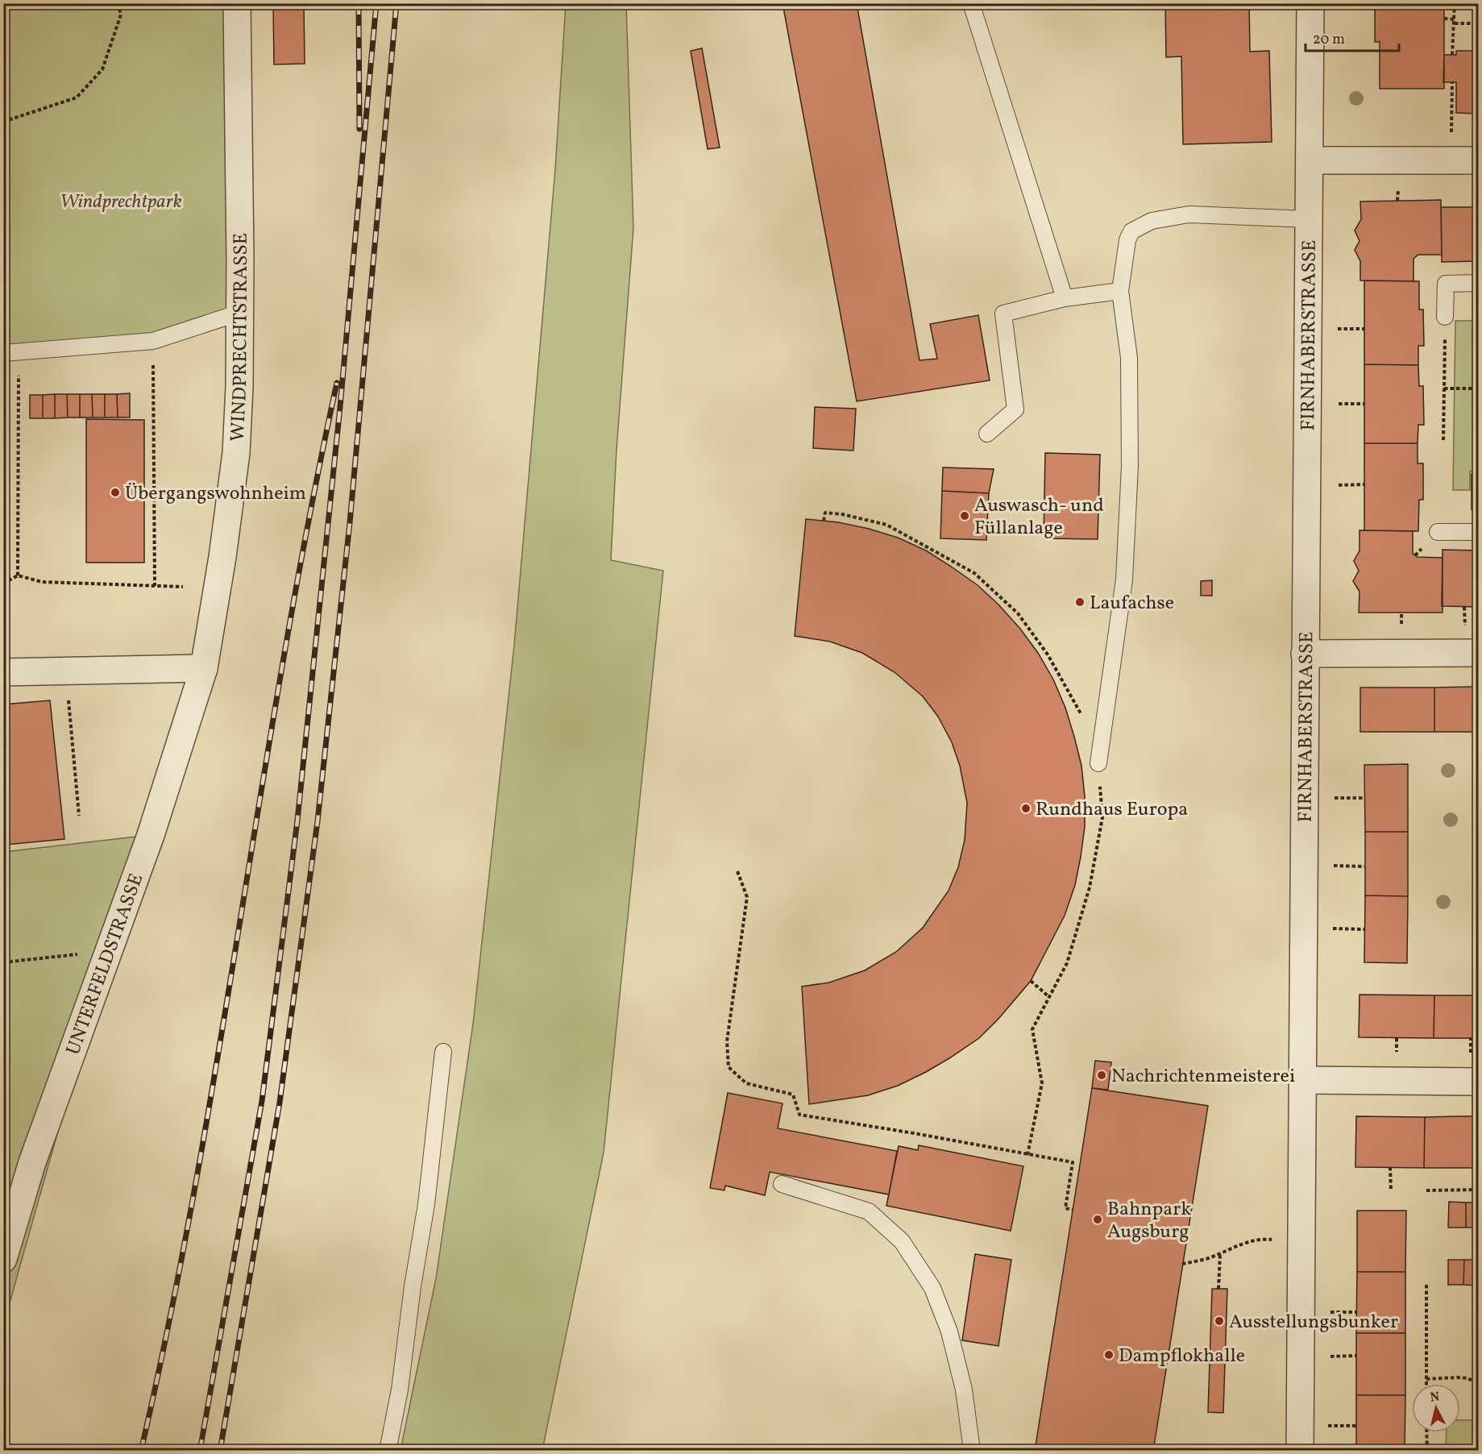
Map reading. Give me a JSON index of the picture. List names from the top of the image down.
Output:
{
  "streets": {
    "street": ["FIRNHABERSTRASSE", "WINDPRECHTSTRASSE", "UNTERFELDSTRASSE"]
  },
  "crossings": [
    ["WINDPRECHTSTRASSE", "UNTERFELDSTRASSE"]
  ],
  "parks": ["Windprechtpark"],
  "places": [
    "Übergangswohnheim",
    "Auswasch- und Füllanlage",
    "Laufachse",
    "Rundhaus Europa",
    "Nachrichtenmeisterei",
    "Bahnpark Augsburg",
    "Ausstellungsbunker",
    "Dampflokhalle"
  ],
  "scale_bar": "20 m",
  "north": "top"
}
